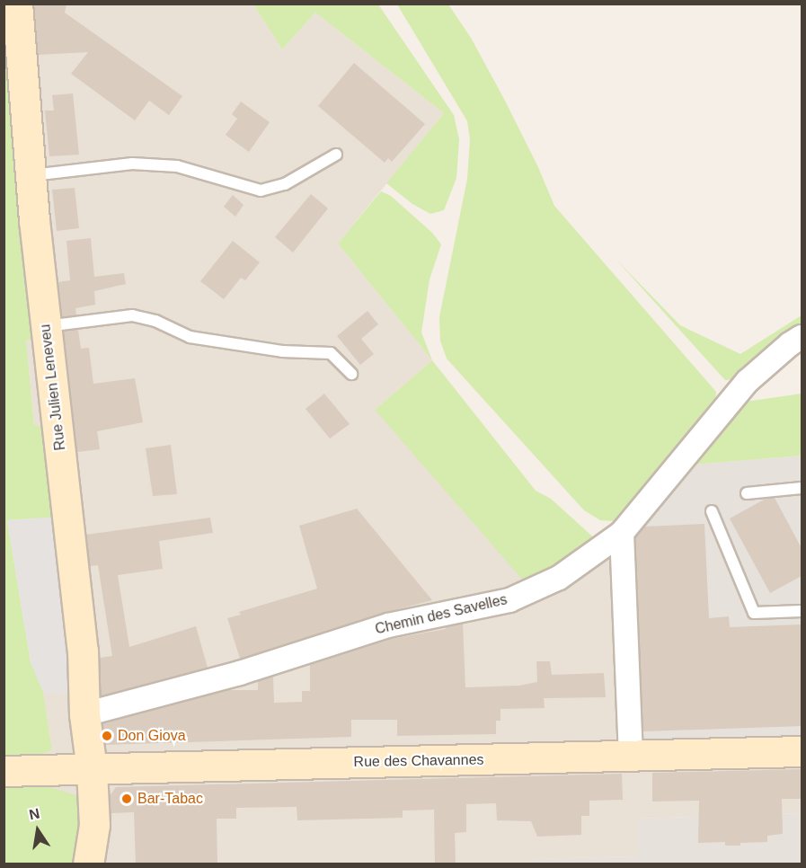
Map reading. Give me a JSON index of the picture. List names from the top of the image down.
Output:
{
  "streets": {
    "street": ["Rue Julien Leneveu", "Chemin des Savelles", "Rue des Chavannes"]
  },
  "crossings": [
    ["Rue Julien Leneveu", "Chemin des Savelles"],
    ["Rue Julien Leneveu", "Rue des Chavannes"]
  ],
  "places": ["Don Giova", "Bar-Tabac"],
  "north": "top"
}
